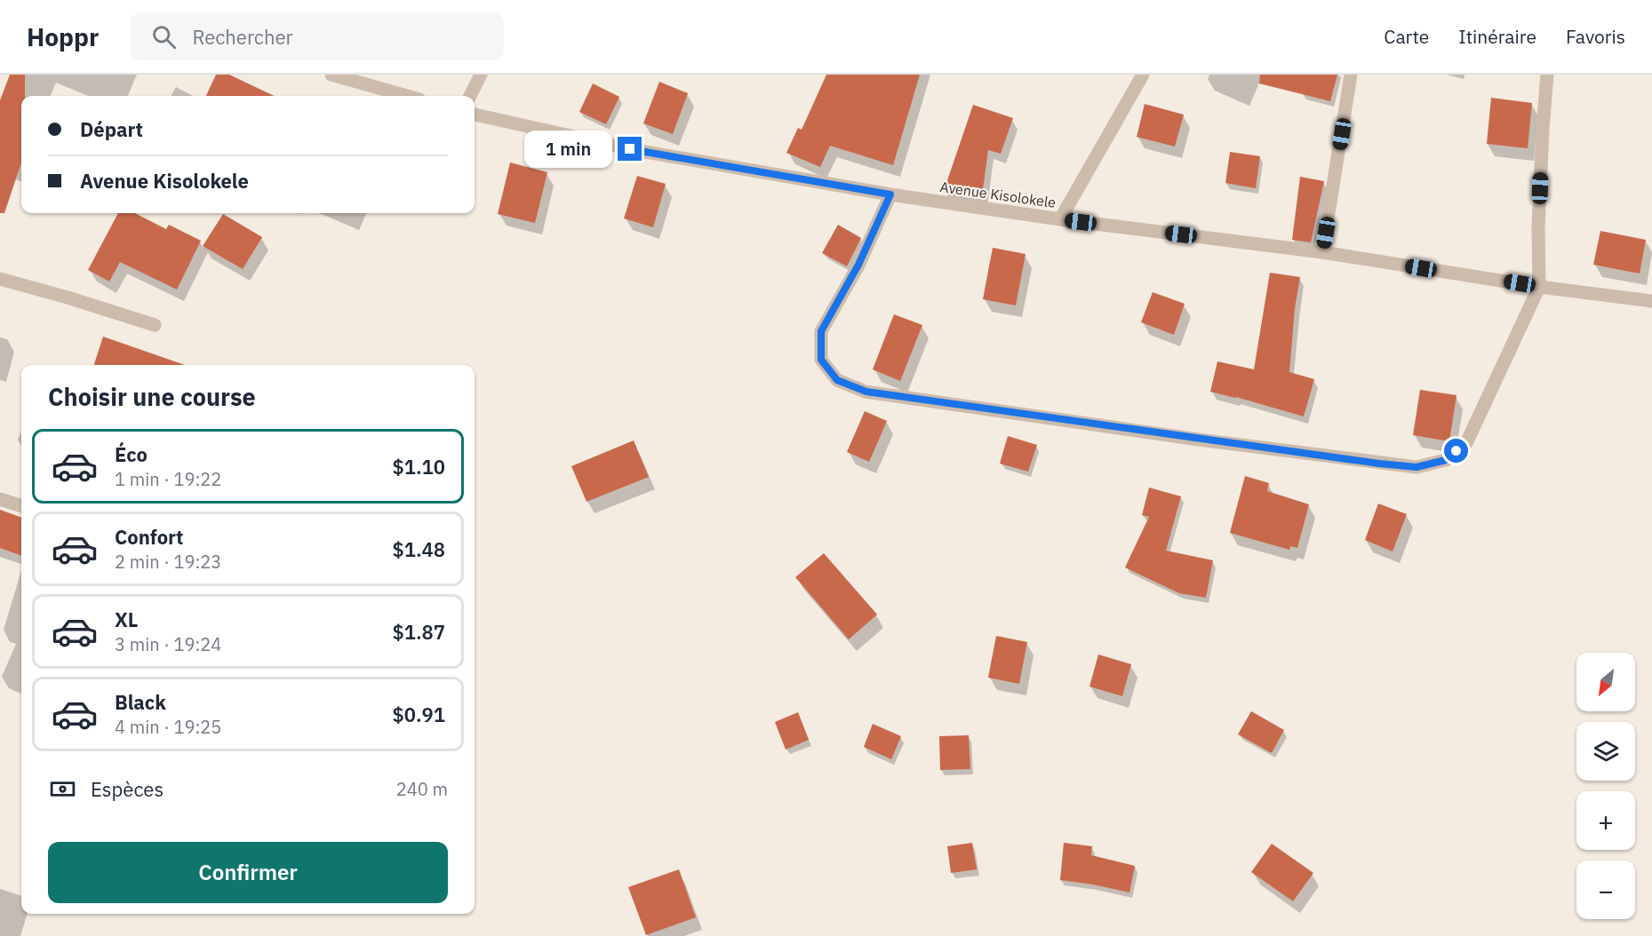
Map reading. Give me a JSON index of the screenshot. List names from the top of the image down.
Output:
{
  "streets": {
    "street": ["Avenue Kisolokele"]
  },
  "north": "bottom left",
  "page": {
    "header": "Hoppr",
    "search": "Rechercher",
    "nav": ["Carte", "Itinéraire", "Favoris"],
    "banner": ["Départ", "Avenue Kisolokele"],
    "bubble": "1 min",
    "heading": "Choisir une course",
    "list": [
      {
        "name": "Éco",
        "note": "1 min · 19:22",
        "value": "$1.10"
      },
      {
        "name": "Confort",
        "note": "2 min · 19:23",
        "value": "$1.48"
      },
      {
        "name": "XL",
        "note": "3 min · 19:24",
        "value": "$1.87"
      },
      {
        "name": "Black",
        "note": "4 min · 19:25",
        "value": "$0.91"
      }
    ],
    "map_buttons": ["+", "−"],
    "pay": ["Espèces", "240 m"],
    "buttons": "Confirmer"
  }
}
